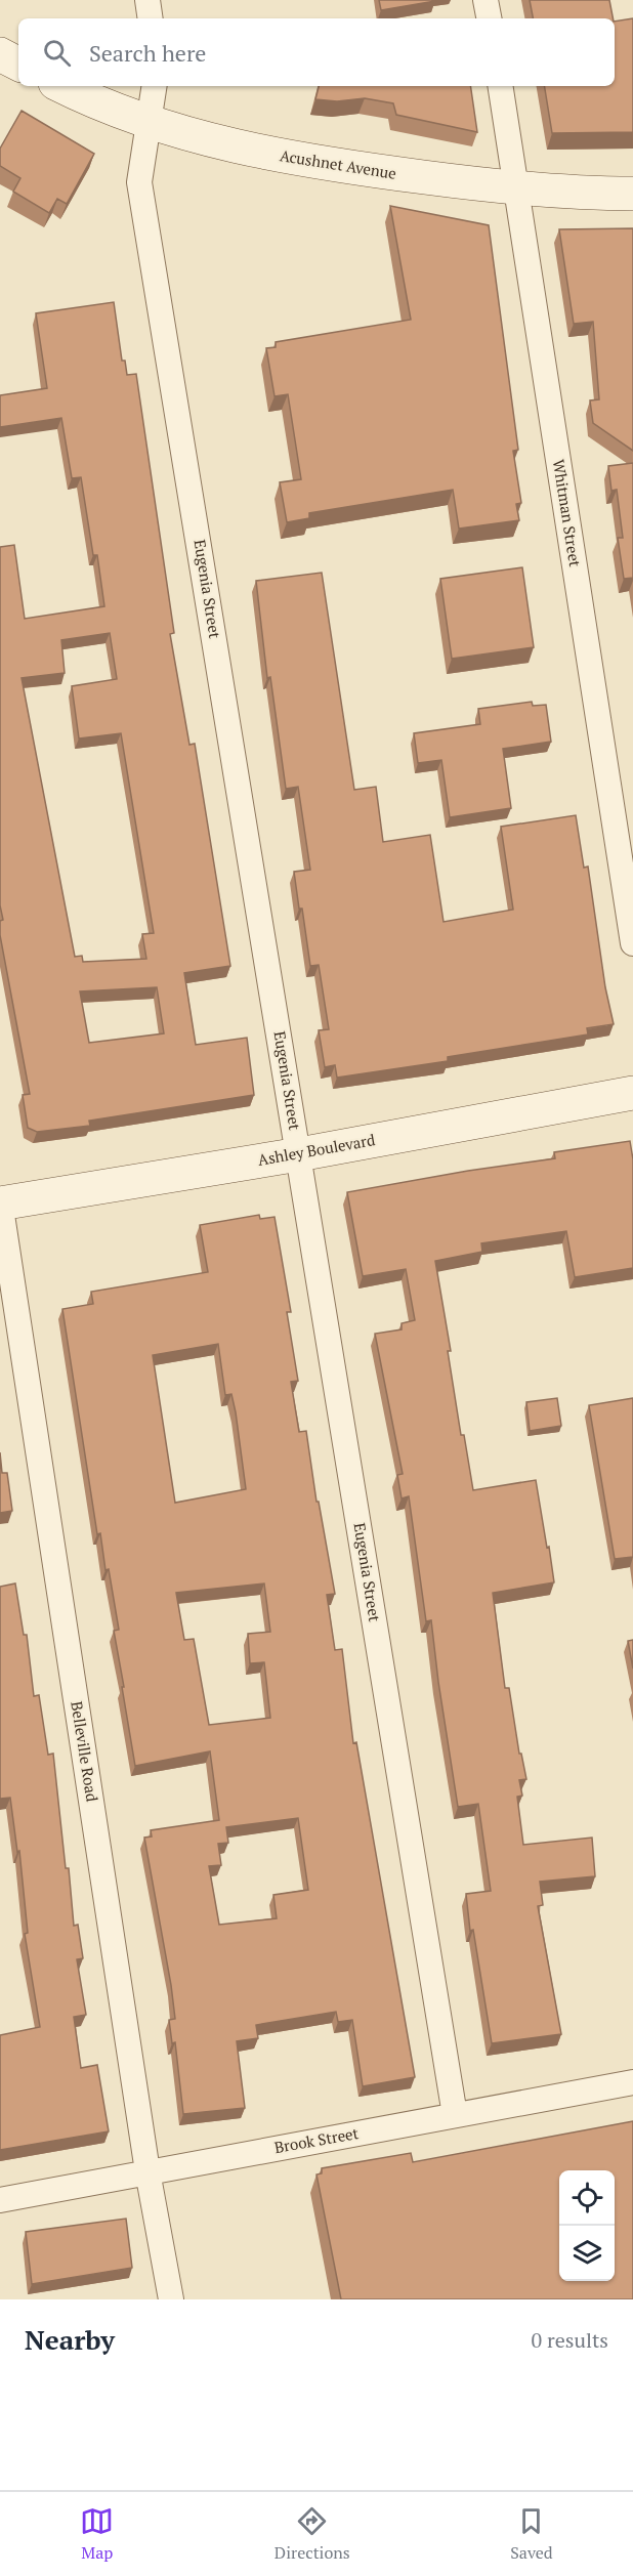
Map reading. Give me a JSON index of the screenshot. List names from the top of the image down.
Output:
{
  "streets": {
    "main road": ["Acushnet Avenue", "Ashley Boulevard"],
    "street": [
      "Whitman Street",
      "Eugenia Street",
      "Belleville Road",
      "Brook Street"
    ]
  },
  "crossings": [
    ["Acushnet Avenue", "Whitman Street"],
    ["Acushnet Avenue", "Eugenia Street"],
    ["Eugenia Street", "Ashley Boulevard"],
    ["Eugenia Street", "Brook Street"],
    ["Ashley Boulevard", "Belleville Road"],
    ["Belleville Road", "Brook Street"]
  ],
  "page": {
    "search": "Search here",
    "heading": ["Nearby", "0 results"],
    "nav": ["Map", "Directions", "Saved"]
  }
}
